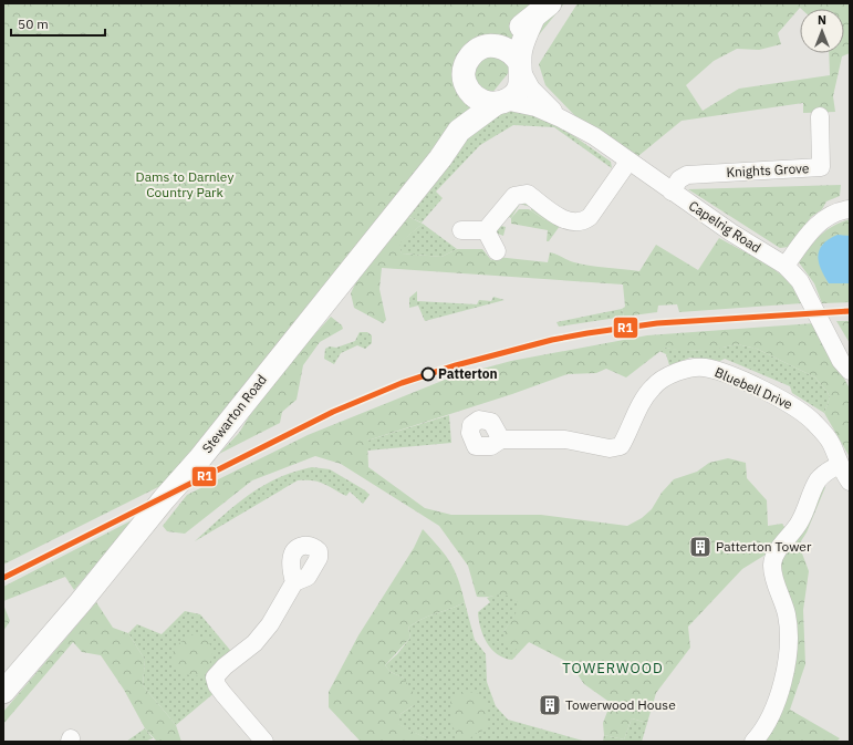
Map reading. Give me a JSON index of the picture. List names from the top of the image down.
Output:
{
  "streets": {
    "main road": ["Stewarton Road"],
    "street": ["Knights Grove", "Capelrig Road", "Bluebell Drive"]
  },
  "crossings": [
    ["Knights Grove", "Capelrig Road"],
    ["Capelrig Road", "Stewarton Road"]
  ],
  "districts": ["TOWERWOOD"],
  "parks": ["Dams to Darnley Country Park"],
  "places": {
    "other": ["Patterton"],
    "building": ["Patterton Tower", "Towerwood House"]
  },
  "lines": ["transit line R1"],
  "scale_bar": "50 m",
  "north": "top"
}
